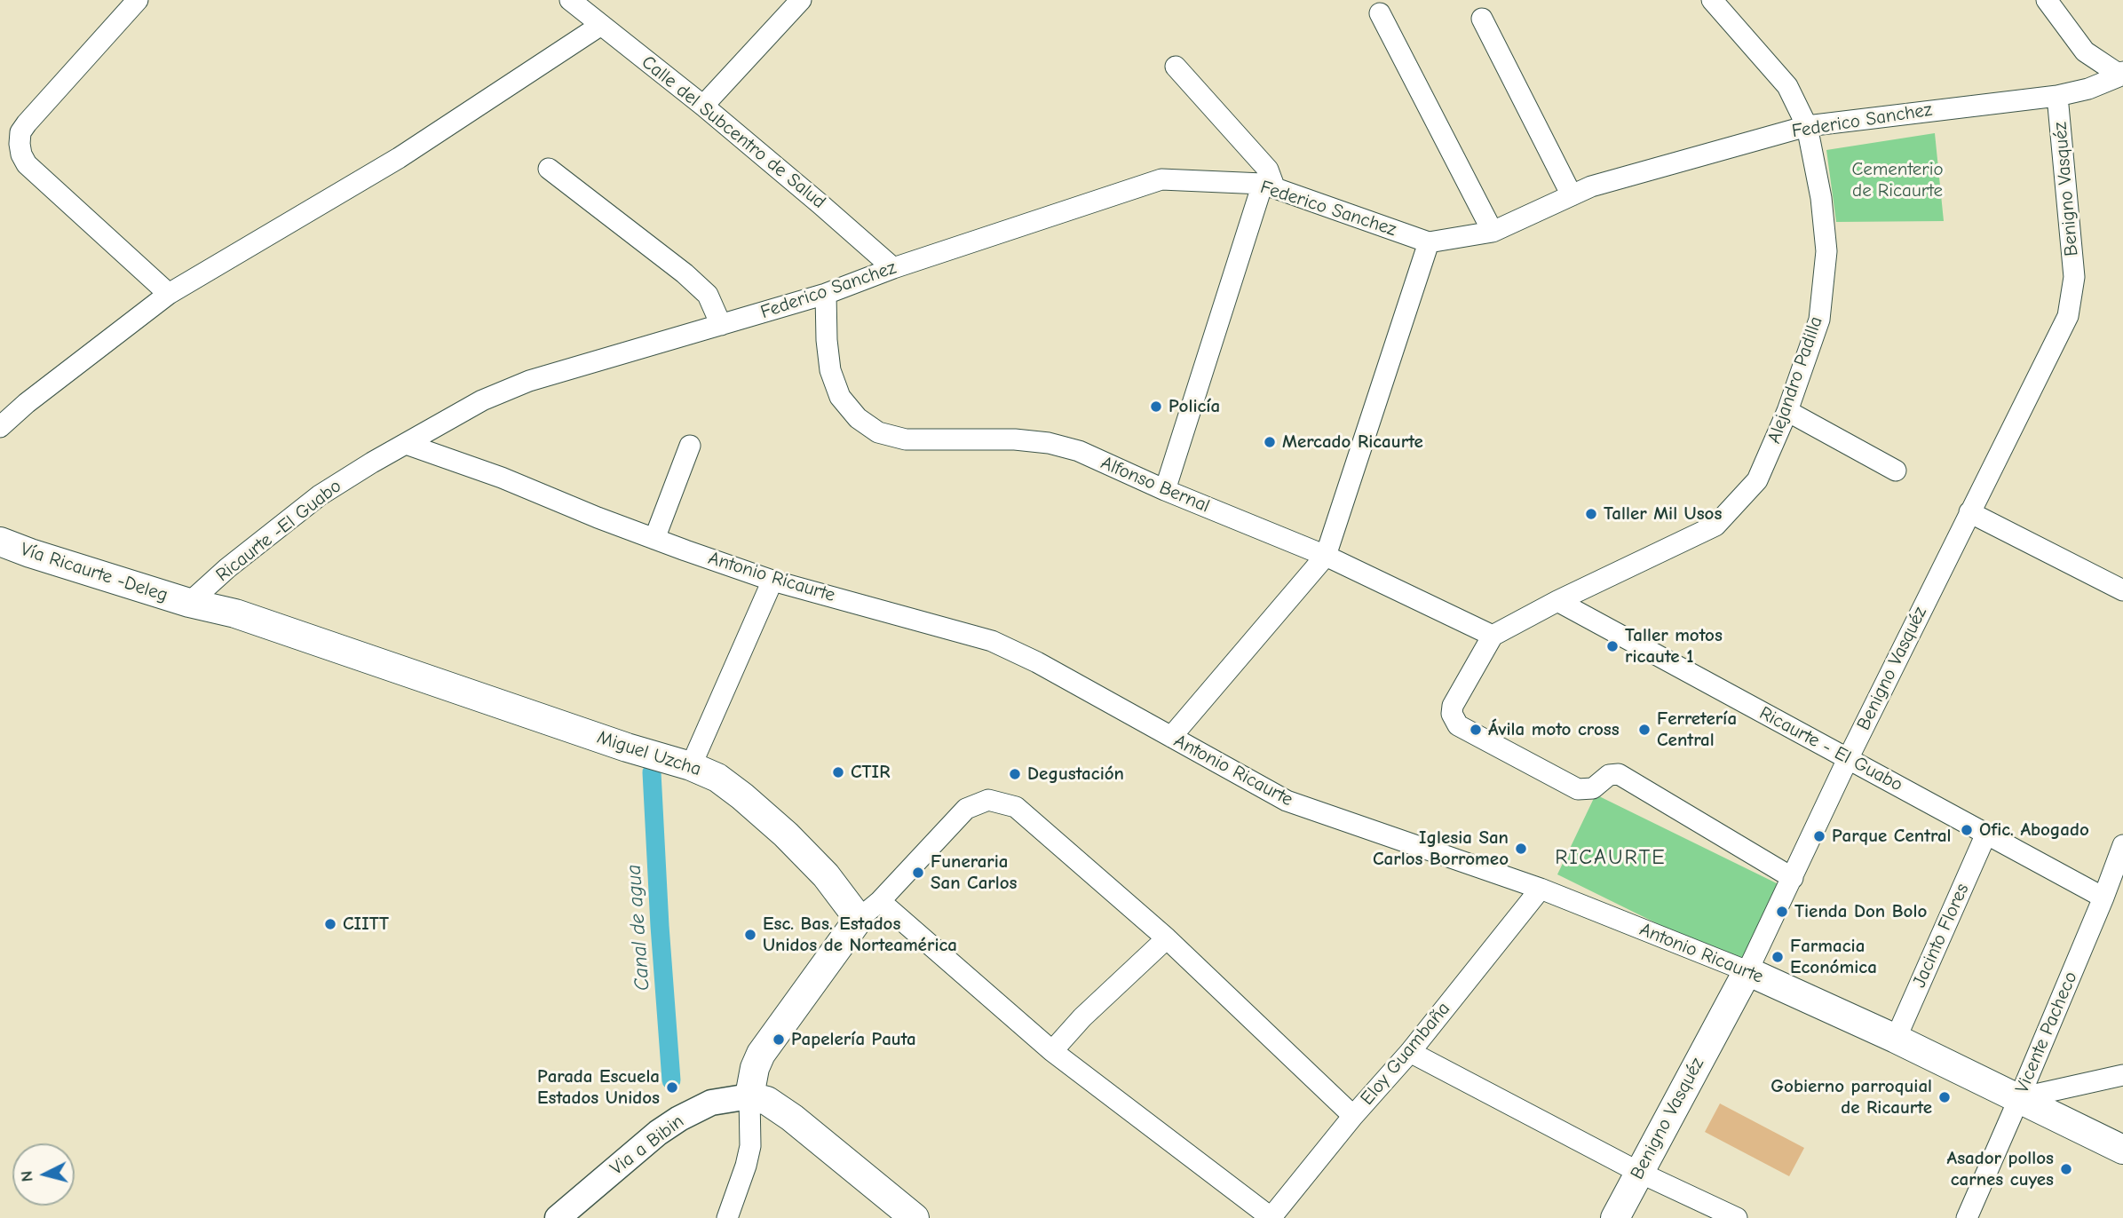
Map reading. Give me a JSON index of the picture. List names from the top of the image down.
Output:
{
  "streets": {
    "main road": [
      "Benigno Vasquéz",
      "Vía Ricaurte -Deleg",
      "Antonio Ricaurte",
      "Miguel Uzcha"
    ],
    "street": [
      "Federico Sanchez",
      "Calle del Subcentro de Salud",
      "Alejandro Padilla",
      "Alfonso Bernal",
      "Ricaurte -El Guabo",
      "Ricaurte - El Guabo",
      "Jacinto Flores",
      "Vicente Pacheco",
      "Eloy Guambaña",
      "Via a Bibin"
    ]
  },
  "crossings": [
    ["Federico Sanchez", "Calle del Subcentro de Salud"],
    ["Federico Sanchez", "Benigno Vasquéz"],
    ["Federico Sanchez", "Alejandro Padilla"],
    ["Federico Sanchez", "Alfonso Bernal"],
    ["Federico Sanchez", "Ricaurte -El Guabo"],
    ["Federico Sanchez", "Antonio Ricaurte"],
    ["Benigno Vasquéz", "Antonio Ricaurte"],
    ["Benigno Vasquéz", "Ricaurte - El Guabo"],
    ["Alejandro Padilla", "Ricaurte - El Guabo"],
    ["Ricaurte -El Guabo", "Vía Ricaurte -Deleg"],
    ["Ricaurte -El Guabo", "Miguel Uzcha"],
    ["Vía Ricaurte -Deleg", "Miguel Uzcha"],
    ["Antonio Ricaurte", "Jacinto Flores"],
    ["Antonio Ricaurte", "Vicente Pacheco"],
    ["Antonio Ricaurte", "Eloy Guambaña"],
    ["Ricaurte - El Guabo", "Jacinto Flores"],
    ["Ricaurte - El Guabo", "Vicente Pacheco"]
  ],
  "districts": ["RICAURTE"],
  "water": ["Canal de agua"],
  "parks": ["Cementerio de Ricaurte"],
  "places": [
    "Policía",
    "Mercado Ricaurte",
    "Taller Mil Usos",
    "Taller motos ricaute 1",
    "Ávila moto cross",
    "Ferretería Central",
    "CTIR",
    "Degustación",
    "Ofic. Abogado",
    "Parque Central",
    "Iglesia San Carlos Borromeo",
    "Funeraria San Carlos",
    "Tienda Don Bolo",
    "CIITT",
    "Esc. Bas. Estados Unidos de Norteamérica",
    "Farmacia Económica",
    "Papelería Pauta",
    "Parada Escuela Estados Unidos",
    "Gobierno parroquial de Ricaurte",
    "Asador pollos carnes cuyes"
  ],
  "north": "left"
}
